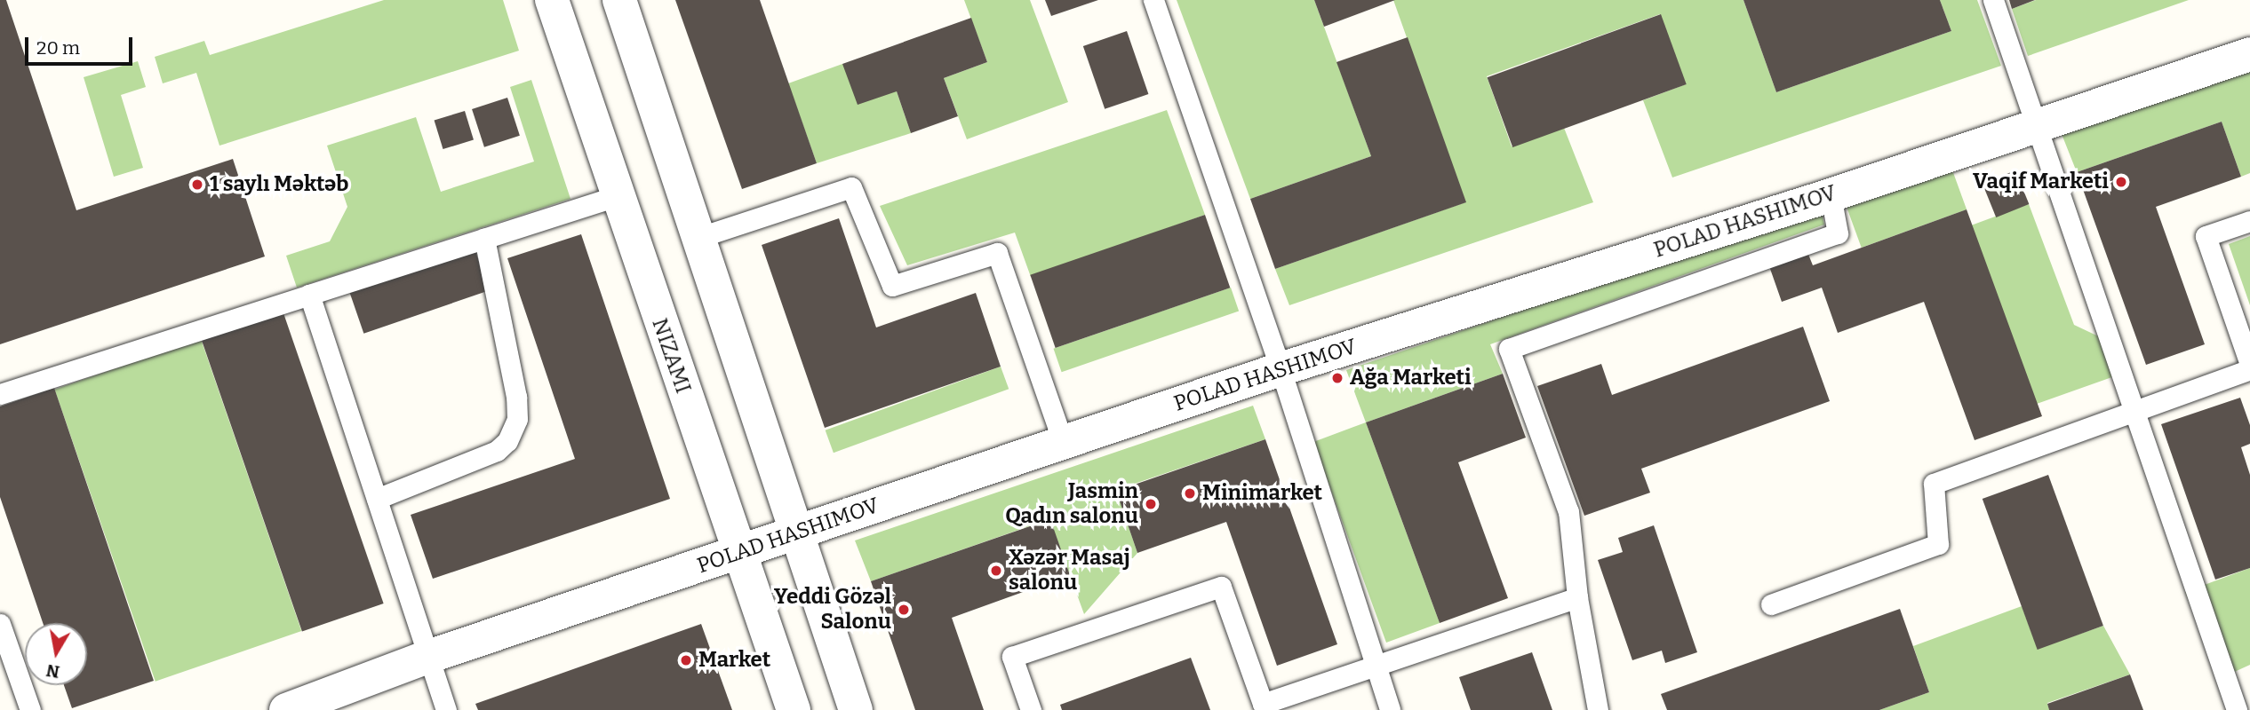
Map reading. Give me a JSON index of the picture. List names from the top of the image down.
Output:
{
  "streets": {
    "street": ["POLAD HASHIMOV", "NIZAMI"]
  },
  "crossings": [
    ["POLAD HASHIMOV", "NIZAMI"]
  ],
  "places": [
    "Vaqif Marketi",
    "1 saylı Məktəb",
    "Ağa Marketi",
    "Minimarket",
    "Jasmin Qadın salonu",
    "Xəzər Masaj salonu",
    "Yeddi Gözəl Salonu",
    "Market"
  ],
  "scale_bar": "20 m",
  "north": "bottom"
}
